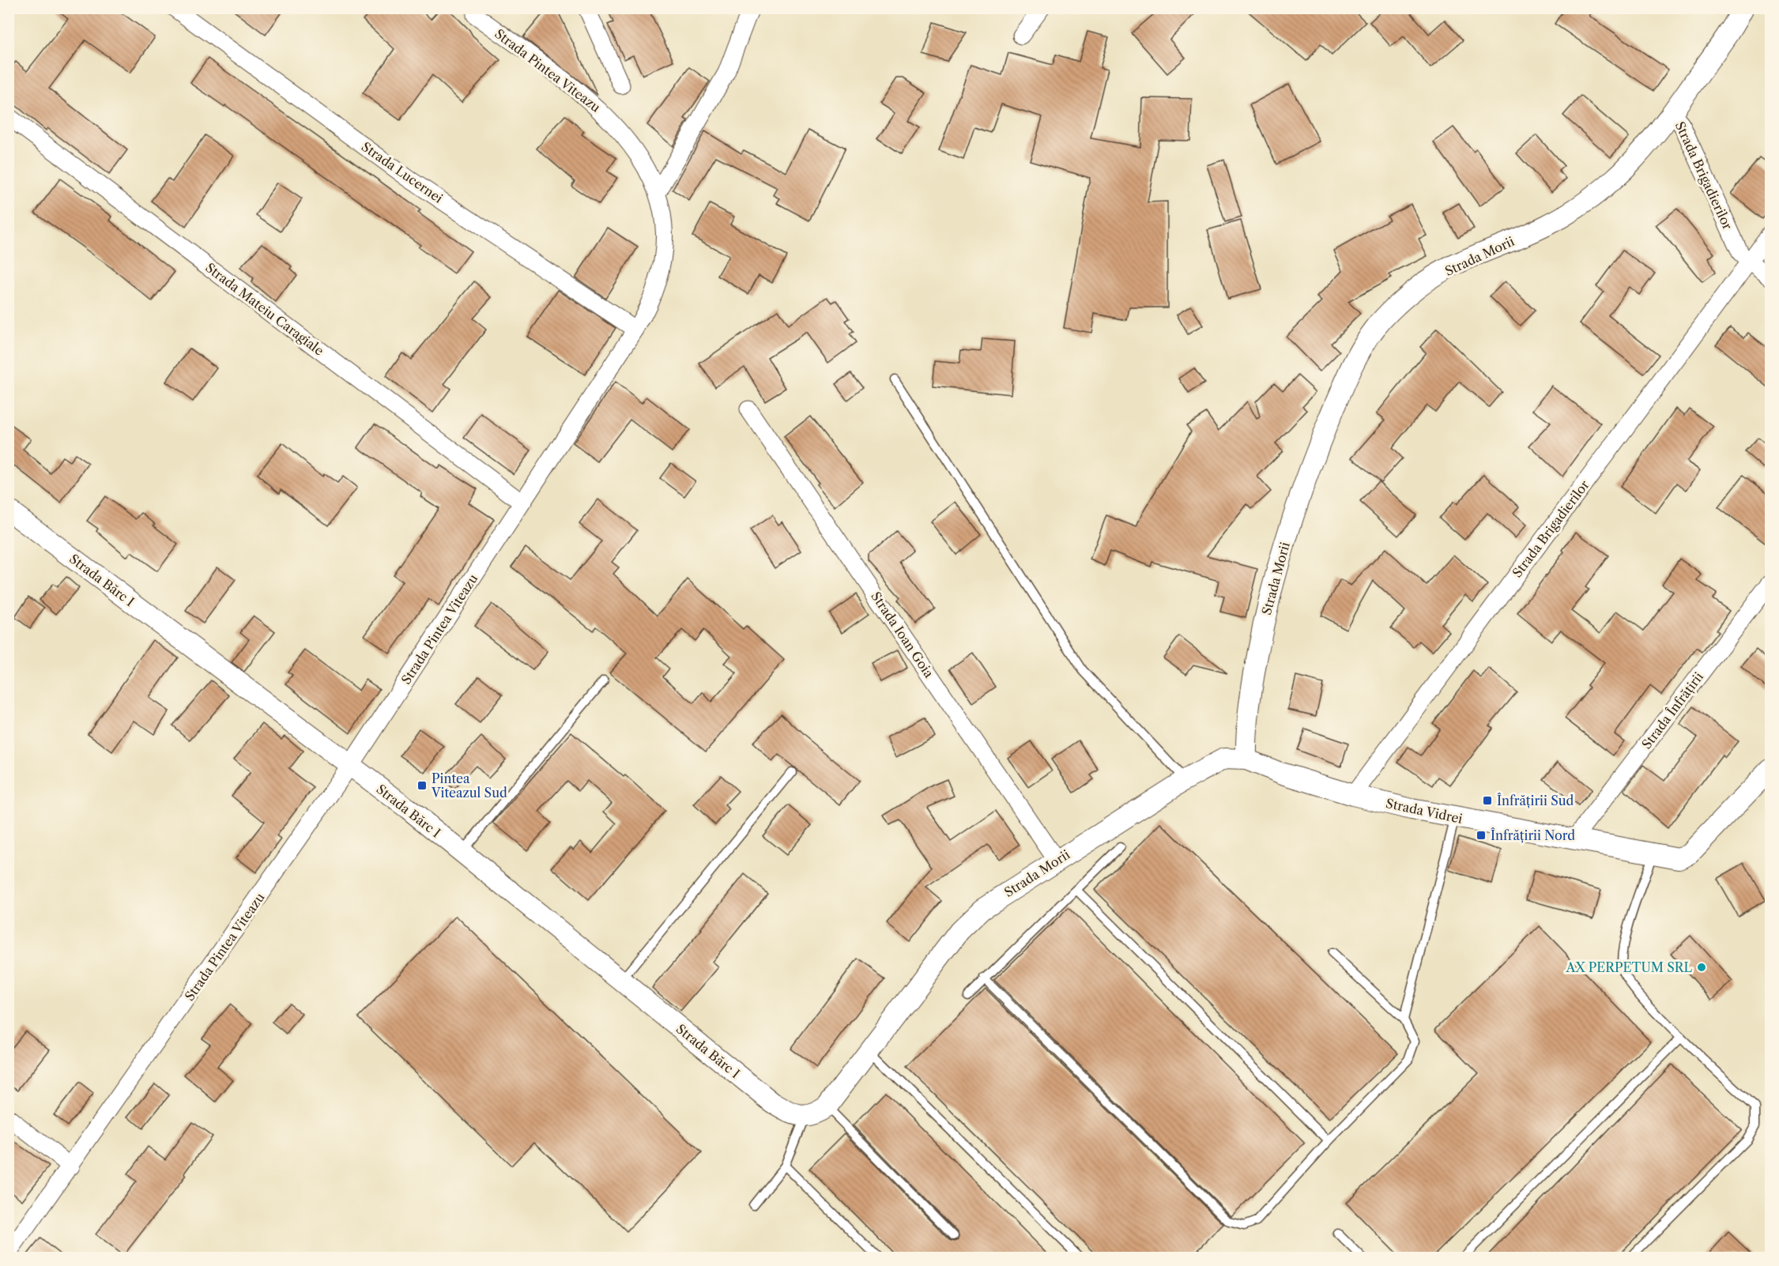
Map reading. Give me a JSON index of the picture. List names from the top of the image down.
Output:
{
  "streets": {
    "street": [
      "Strada Pintea Viteazu",
      "Strada Lucernei",
      "Strada Brigadierilor",
      "Strada Morii",
      "Strada Mateiu Caragiale",
      "Strada Bărc I",
      "Strada Ioan Goia",
      "Strada Înfrățirii",
      "Strada Vidrei"
    ]
  },
  "crossings": [
    ["Strada Pintea Viteazu", "Strada Lucernei"],
    ["Strada Pintea Viteazu", "Strada Mateiu Caragiale"],
    ["Strada Pintea Viteazu", "Strada Bărc I"],
    ["Strada Brigadierilor", "Strada Morii"],
    ["Strada Brigadierilor", "Strada Vidrei"],
    ["Strada Morii", "Strada Bărc I"],
    ["Strada Morii", "Strada Ioan Goia"],
    ["Strada Morii", "Strada Vidrei"],
    ["Strada Înfrățirii", "Strada Vidrei"]
  ],
  "places": {
    "transit": ["Pintea Viteazul Sud", "Înfrățirii Sud", "Înfrățirii Nord"],
    "other": ["AX PERPETUM SRL"]
  }
}
